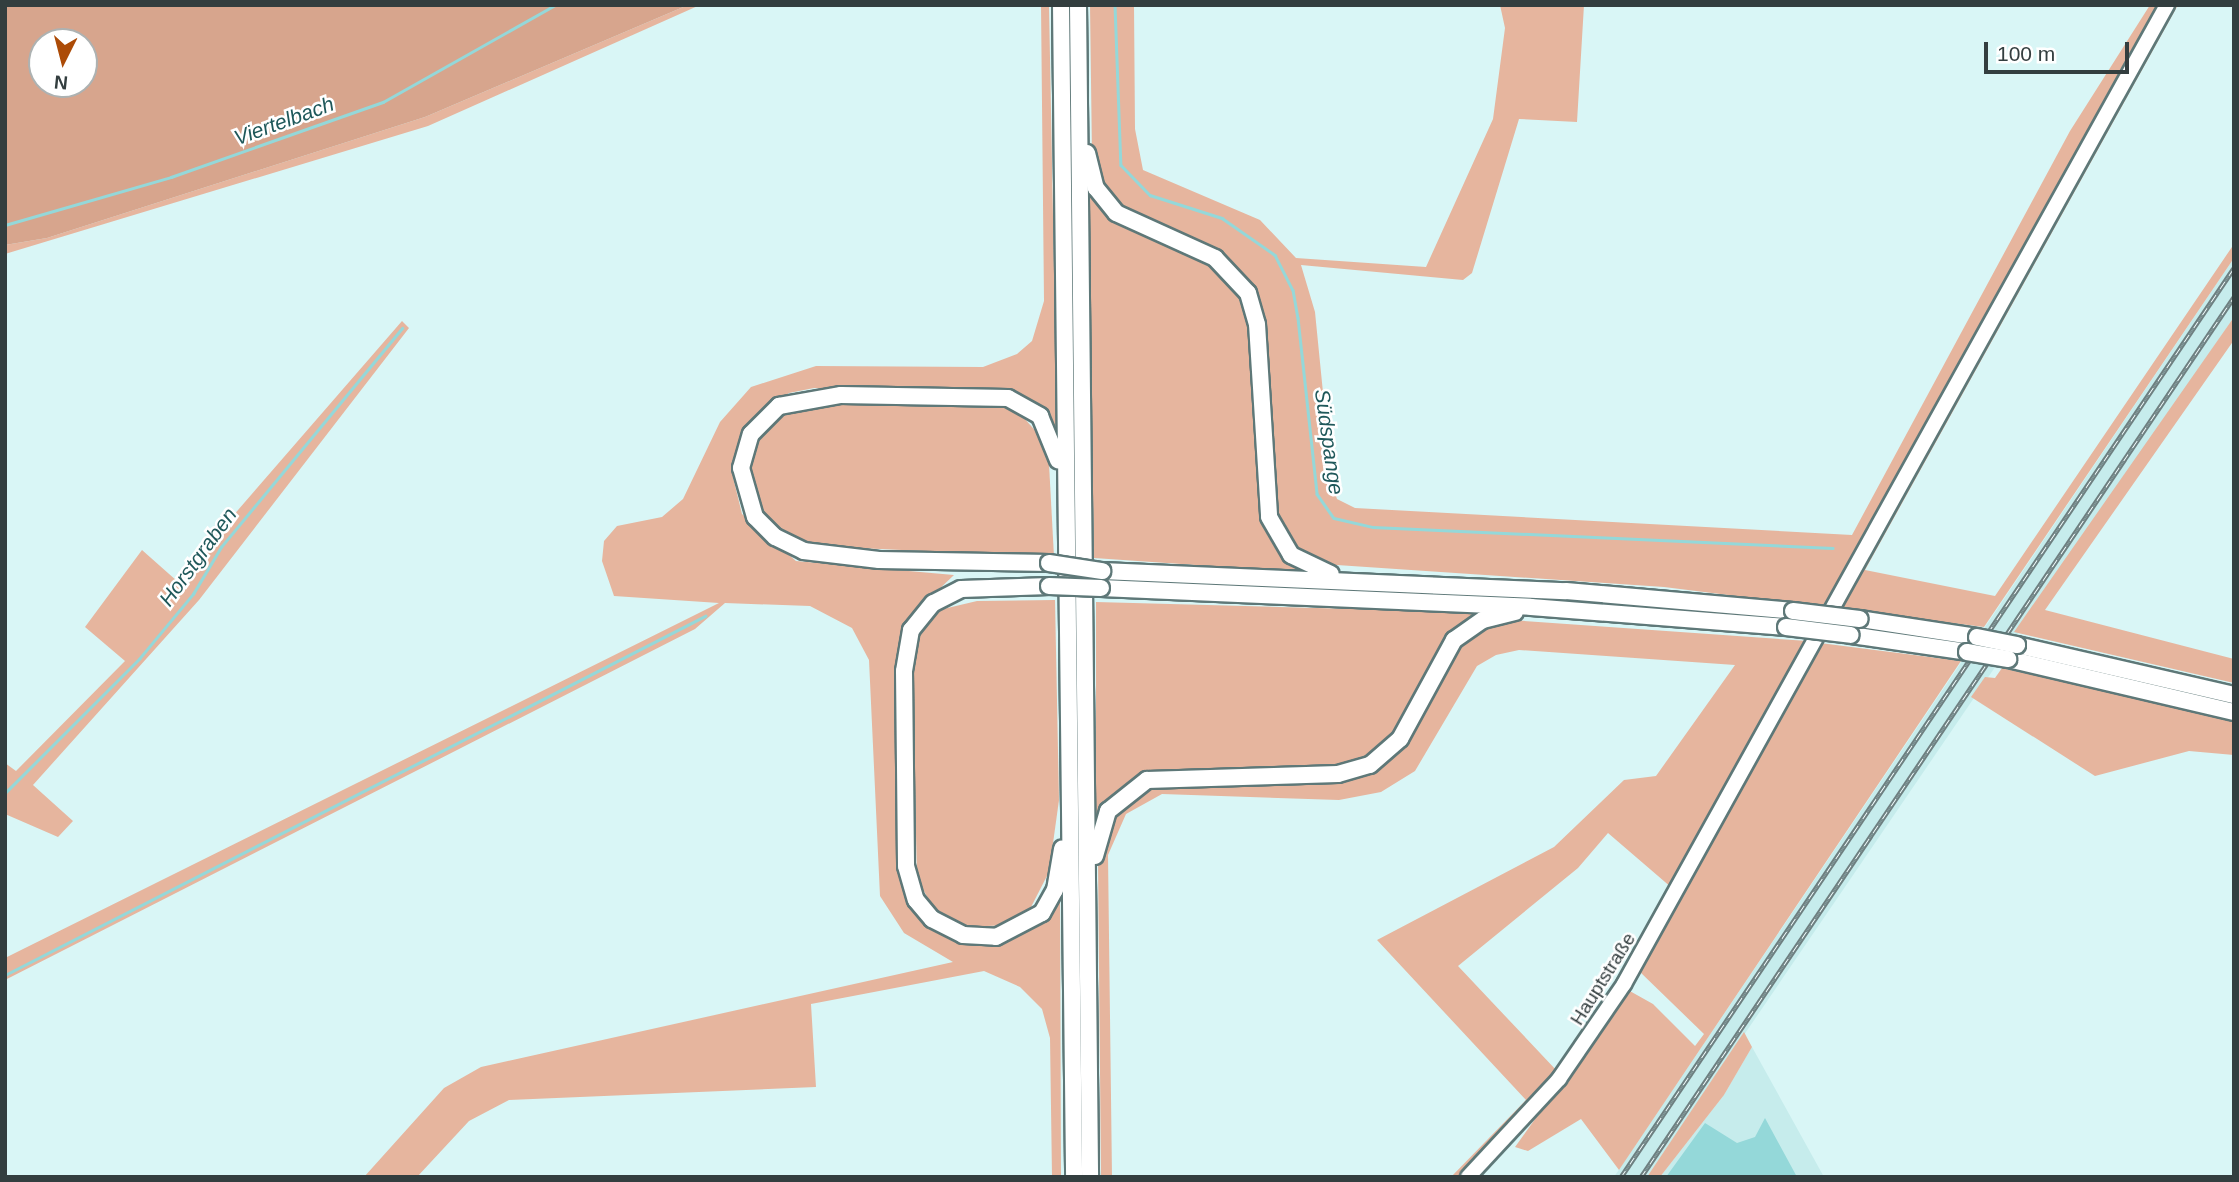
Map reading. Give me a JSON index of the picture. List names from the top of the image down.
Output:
{
  "streets": {
    "main road": ["Hauptstraße"]
  },
  "water": ["Viertelbach", "Südspange", "Horstgraben"],
  "scale_bar": "100 m",
  "north": "bottom"
}
